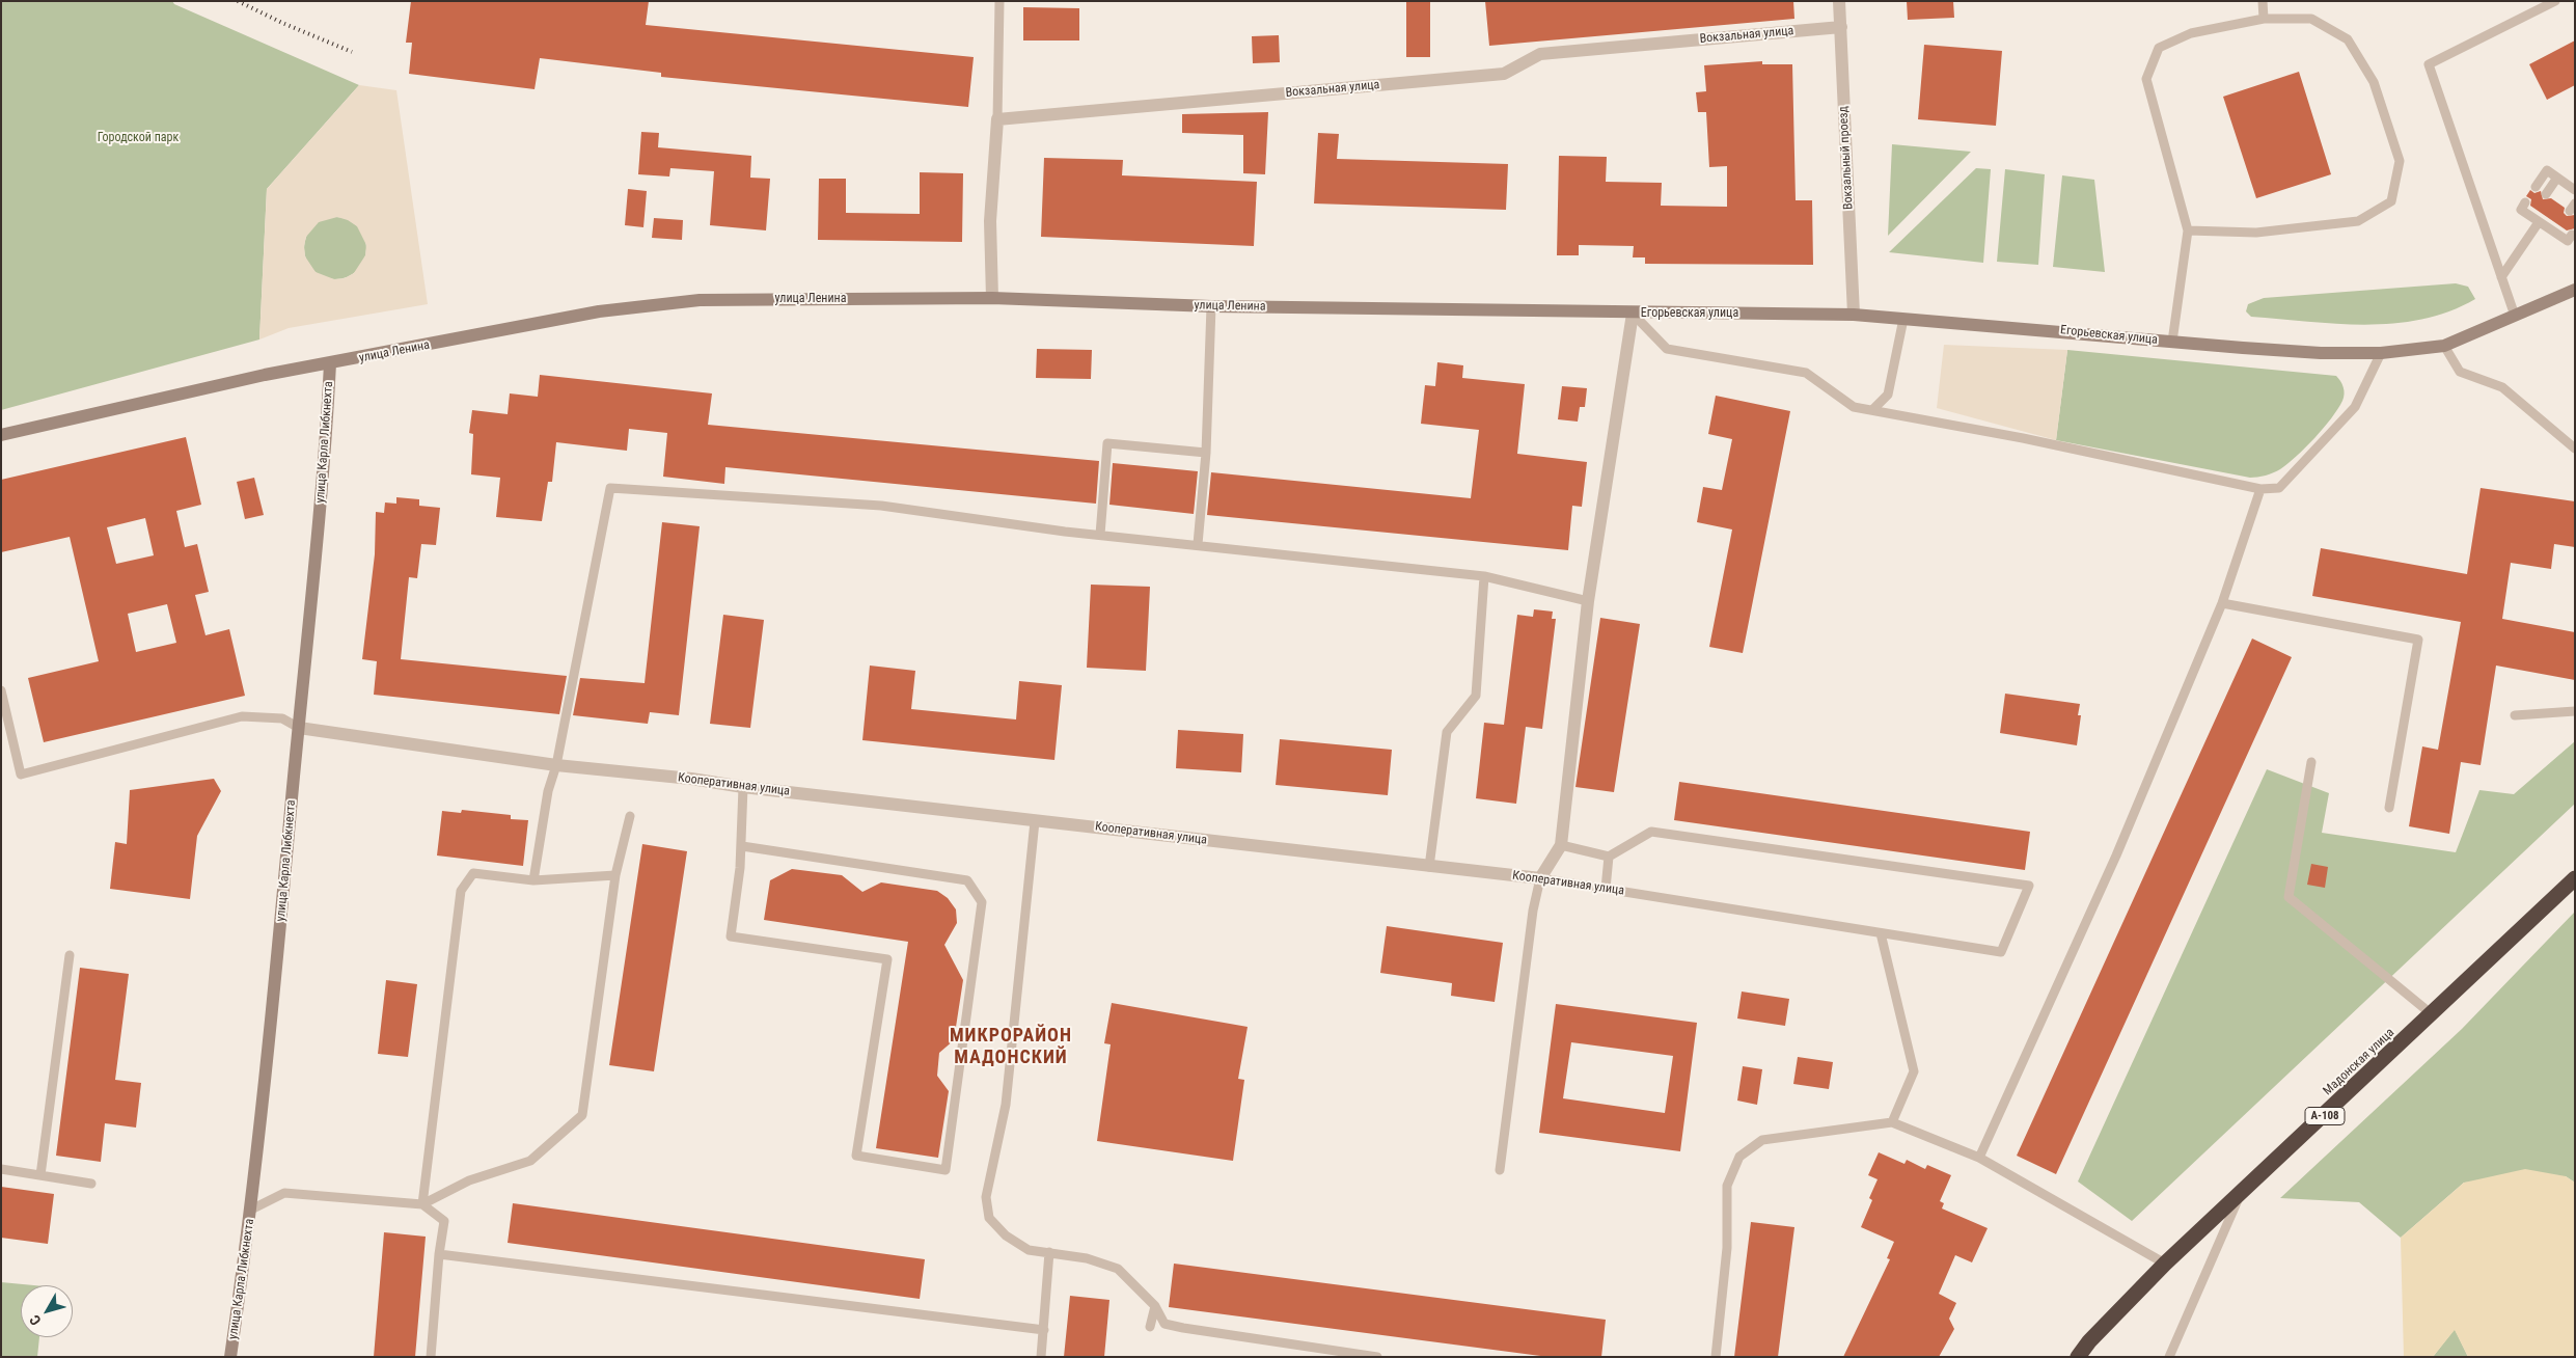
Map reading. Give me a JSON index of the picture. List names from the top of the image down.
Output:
{
  "streets": {
    "highway": ["Мадонская улица", "А-108"],
    "main road": ["улица Ленина", "Егорьевская улица", "улица Карла Либкнехта"],
    "street": ["Вокзальная улица", "Вокзальный проезд", "Кооперативная улица"]
  },
  "crossings": [
    ["Вокзальная улица", "Вокзальный проезд"],
    ["Вокзальный проезд", "Егорьевская улица"],
    ["улица Ленина", "Егорьевская улица"],
    ["улица Ленина", "улица Карла Либкнехта"],
    ["улица Карла Либкнехта", "Кооперативная улица"]
  ],
  "districts": ["МИКРОРАЙОН МАДОНСКИЙ"],
  "parks": ["Городской парк"],
  "north": "bottom left"
}
